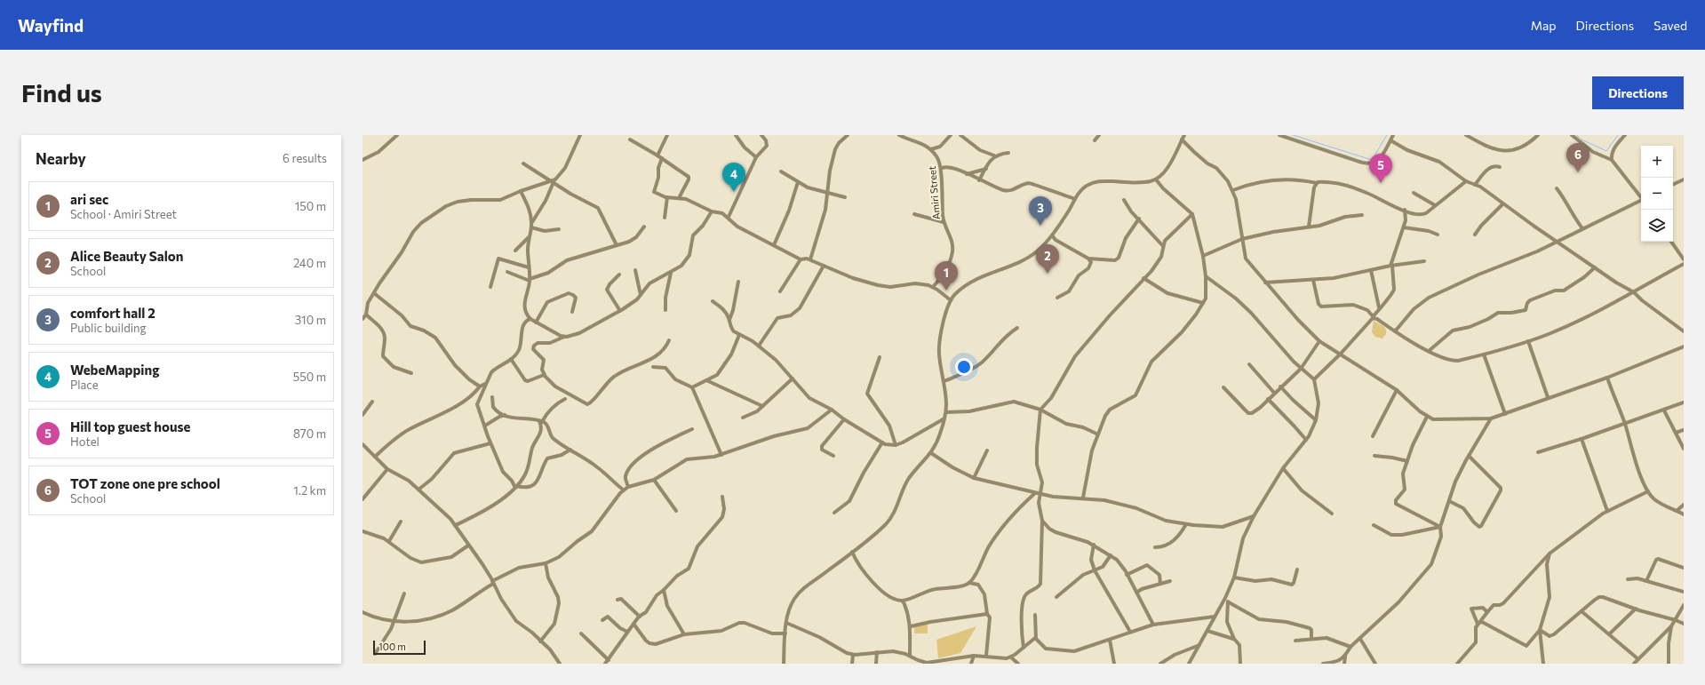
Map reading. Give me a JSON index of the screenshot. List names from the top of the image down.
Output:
{
  "streets": {
    "street": ["Amiri Street"]
  },
  "scale_bar": "100 m",
  "page": {
    "header": "Wayfind",
    "nav": ["Map", "Directions", "Saved"],
    "buttons": "Directions",
    "title": "Find us",
    "heading": ["Nearby", "6 results"],
    "pins": [
      "6",
      "5",
      "4",
      "3",
      "2",
      "1"
    ],
    "map_buttons": ["+", "−"],
    "list": [
      {
        "mark": "1",
        "name": "ari sec",
        "note": "School · Amiri Street",
        "value": "150 m"
      },
      {
        "mark": "2",
        "name": "Alice Beauty Salon",
        "note": "School",
        "value": "240 m"
      },
      {
        "mark": "3",
        "name": "comfort hall 2",
        "note": "Public building",
        "value": "310 m"
      },
      {
        "mark": "4",
        "name": "WebeMapping",
        "note": "Place",
        "value": "550 m"
      },
      {
        "mark": "5",
        "name": "Hill top guest house",
        "note": "Hotel",
        "value": "870 m"
      },
      {
        "mark": "6",
        "name": "TOT zone one pre school",
        "note": "School",
        "value": "1.2 km"
      }
    ],
    "scale": "100 m"
  }
}
